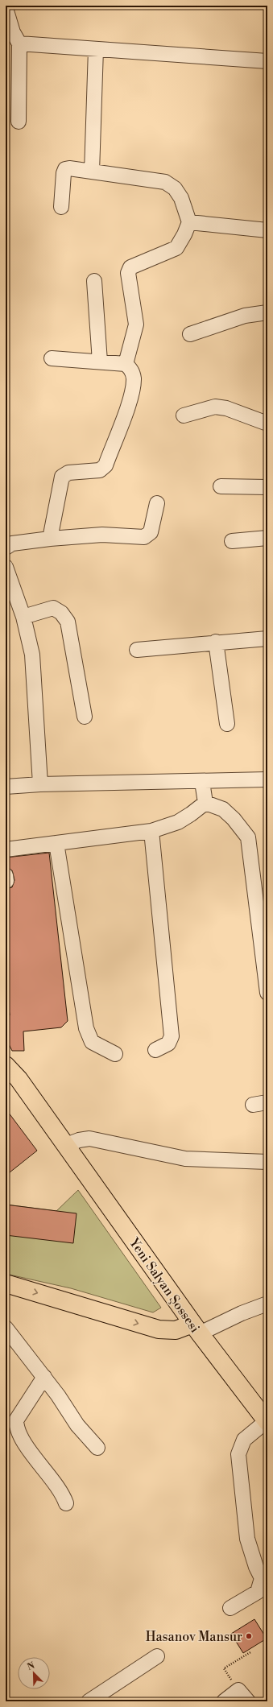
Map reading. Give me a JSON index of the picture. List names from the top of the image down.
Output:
{
  "streets": {
    "main road": ["Yeni Salyan Şossesi"]
  },
  "places": ["Hasanov Mansur"],
  "north": "top left"
}
